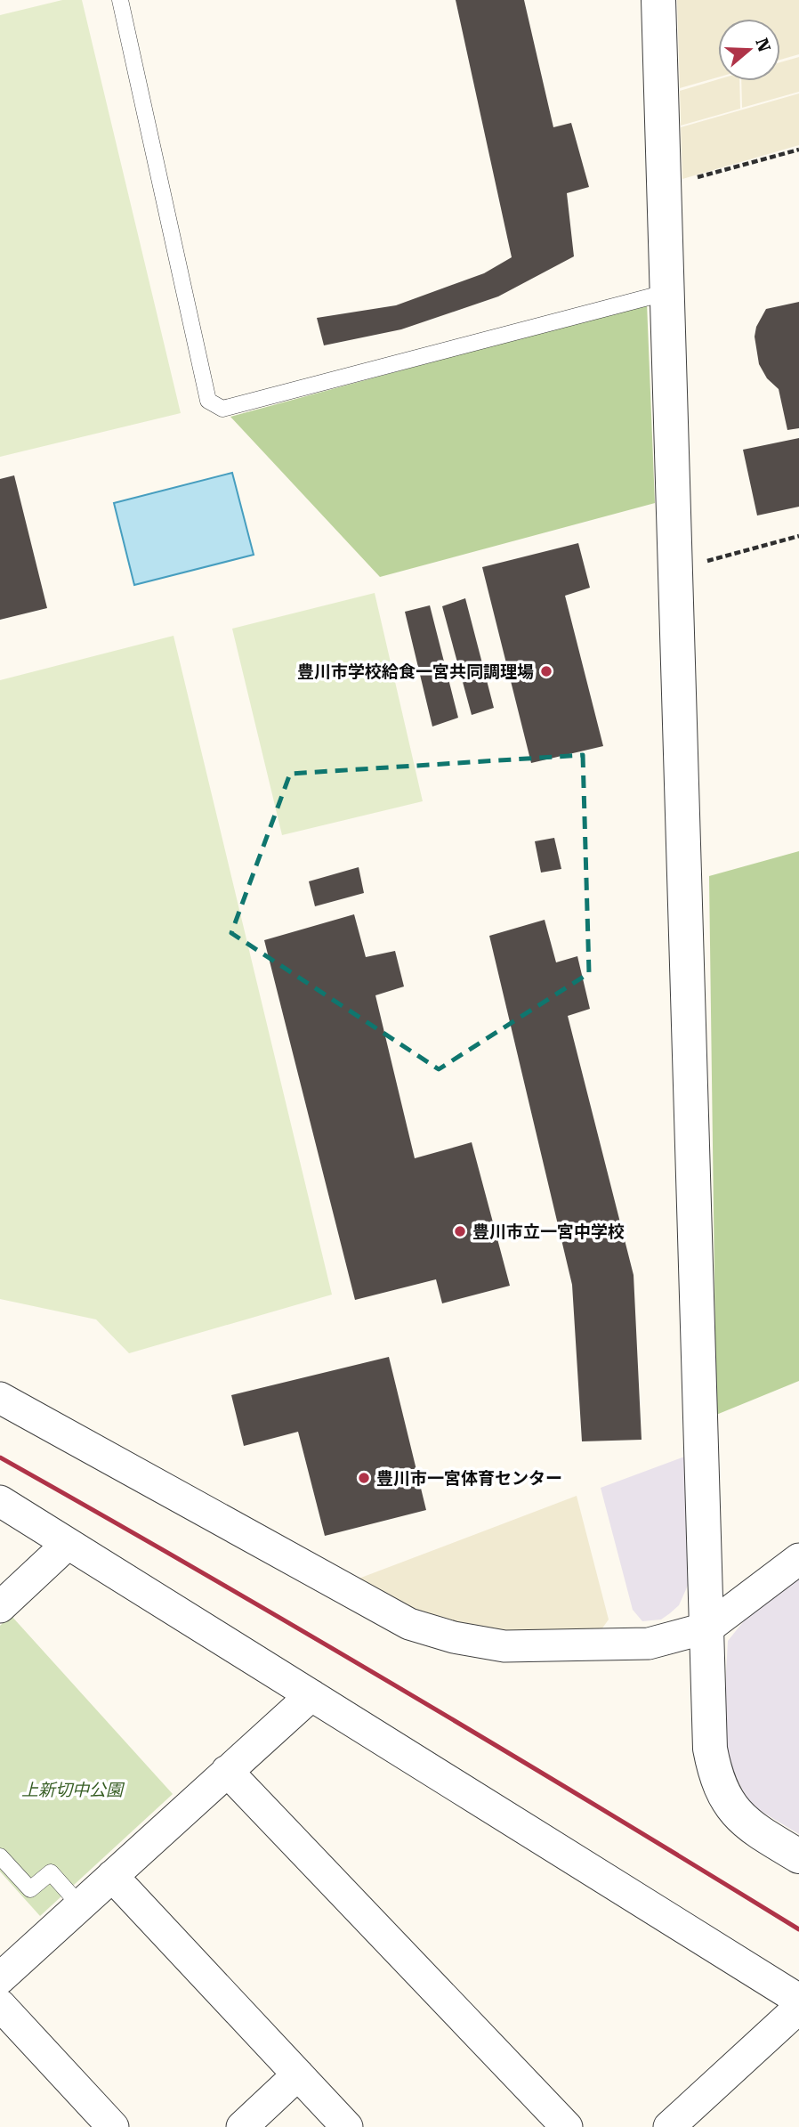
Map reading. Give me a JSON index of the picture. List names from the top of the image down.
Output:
{
  "parks": ["上新切中公園"],
  "places": ["豊川市学校給食一宮共同調理場", "豊川市立一宮中学校", "豊川市一宮体育センター"],
  "north": "right"
}
